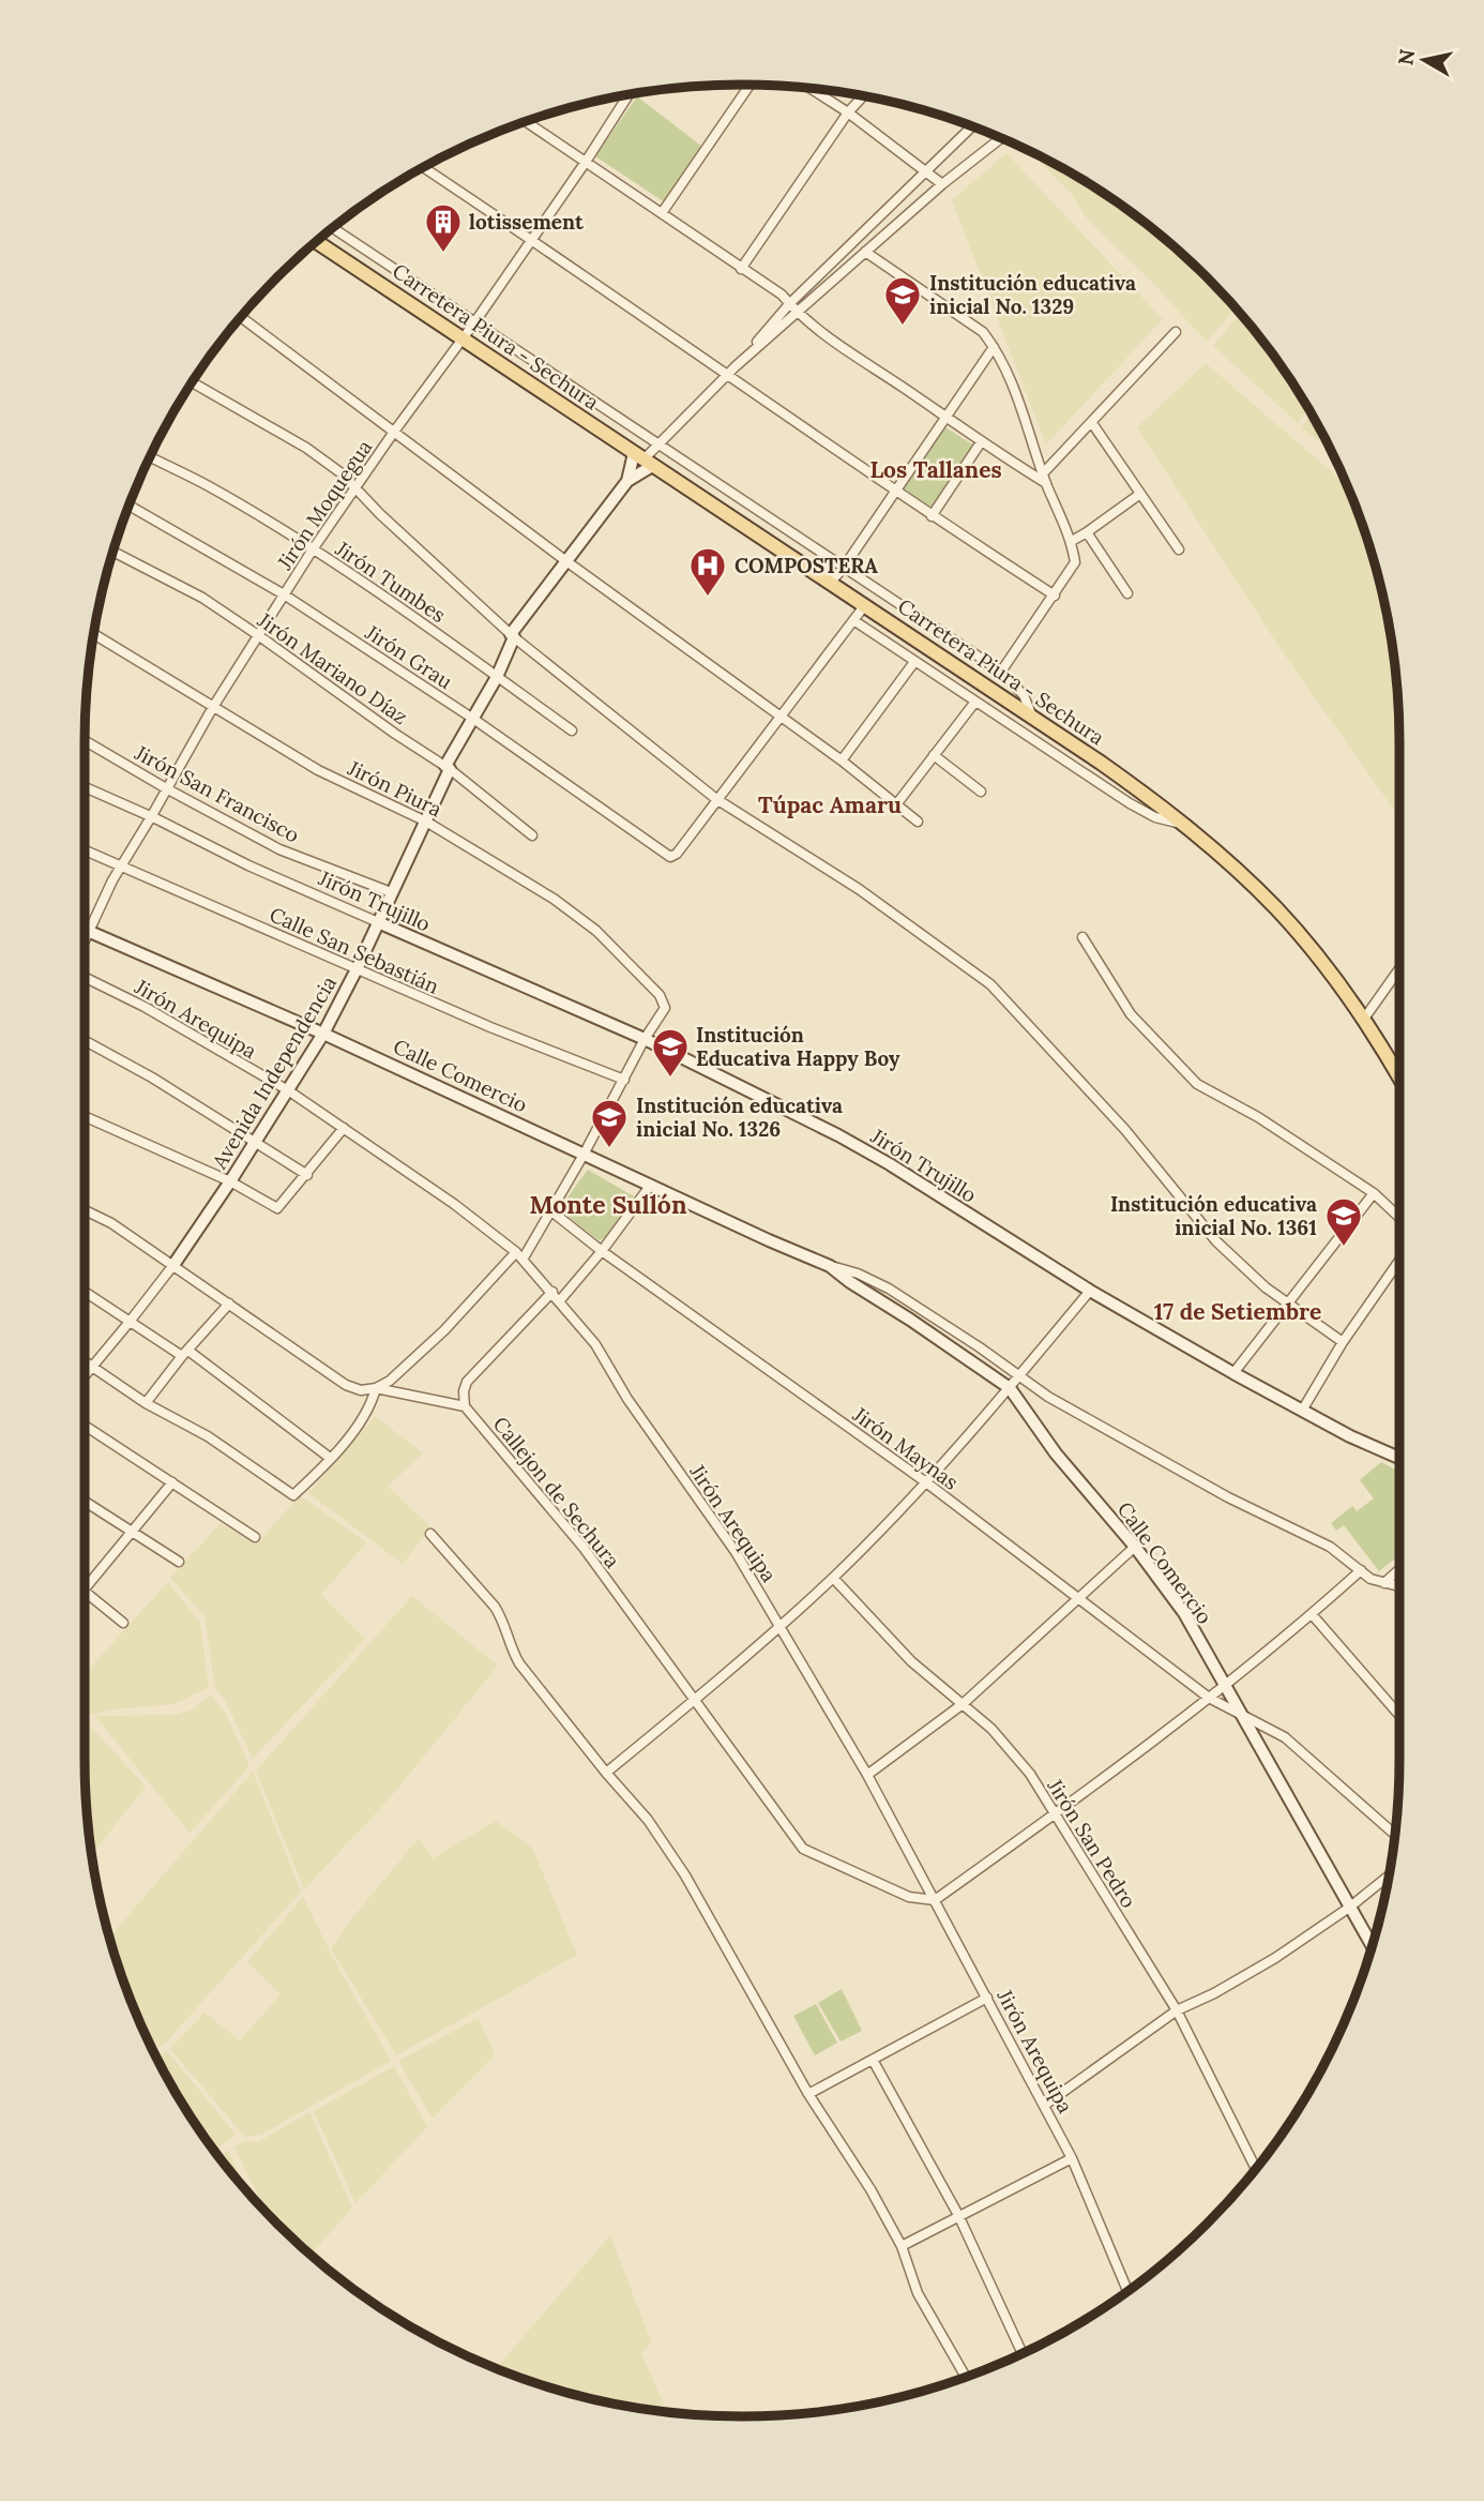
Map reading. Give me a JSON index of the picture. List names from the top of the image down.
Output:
{
  "streets": {
    "main road": ["Carretera Piura - Sechura"],
    "street": [
      "Jirón Moquegua",
      "Jirón Tumbes",
      "Jirón Grau",
      "Jirón Mariano Díaz",
      "Jirón Piura",
      "Jirón San Francisco",
      "Jirón Trujillo",
      "Calle San Sebastián",
      "Jirón Arequipa",
      "Avenida Independencia",
      "Calle Comercio",
      "Jirón Maynas",
      "Callejon de Sechura",
      "Jirón San Pedro"
    ]
  },
  "crossings": [
    ["Carretera Piura - Sechura", "Jirón Moquegua"],
    ["Carretera Piura - Sechura", "Avenida Independencia"],
    ["Jirón Moquegua", "Jirón Tumbes"],
    ["Jirón Moquegua", "Jirón Grau"],
    ["Jirón Moquegua", "Jirón Mariano Díaz"],
    ["Jirón Moquegua", "Jirón Piura"],
    ["Jirón Moquegua", "Jirón San Francisco"],
    ["Jirón Moquegua", "Jirón Trujillo"],
    ["Jirón Moquegua", "Calle San Sebastián"],
    ["Jirón Moquegua", "Calle Comercio"],
    ["Jirón Tumbes", "Avenida Independencia"],
    ["Jirón Grau", "Avenida Independencia"],
    ["Jirón Mariano Díaz", "Avenida Independencia"],
    ["Jirón Piura", "Jirón Trujillo"],
    ["Jirón Piura", "Avenida Independencia"],
    ["Jirón San Francisco", "Avenida Independencia"],
    ["Jirón Trujillo", "Avenida Independencia"],
    ["Calle San Sebastián", "Avenida Independencia"],
    ["Jirón Arequipa", "Avenida Independencia"],
    ["Jirón Arequipa", "Callejon de Sechura"],
    ["Avenida Independencia", "Calle Comercio"],
    ["Calle Comercio", "Jirón Maynas"]
  ],
  "districts": [
    "Los Tallanes",
    "Túpac Amaru",
    "Monte Sullón",
    "17 de Setiembre"
  ],
  "places": {
    "building": ["lotissement"],
    "school or university": [
      "Institución educativa inicial No. 1329",
      "Institución Educativa Happy Boy",
      "Institución educativa inicial No. 1326",
      "Institución educativa inicial No. 1361"
    ],
    "hospital": ["COMPOSTERA"]
  },
  "north": "left"
}
